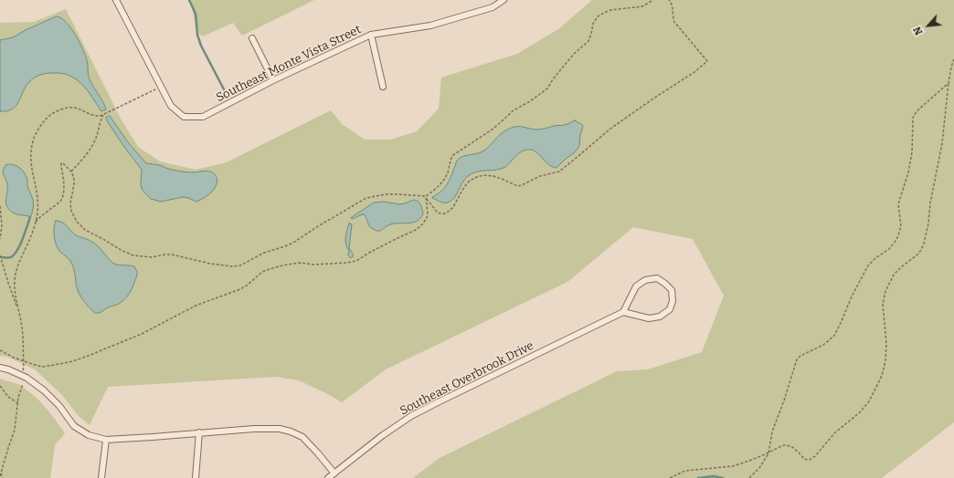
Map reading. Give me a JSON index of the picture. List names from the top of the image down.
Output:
{
  "streets": {
    "street": ["Southeast Monte Vista Street", "Southeast Overbrook Drive"]
  },
  "north": "bottom left"
}
